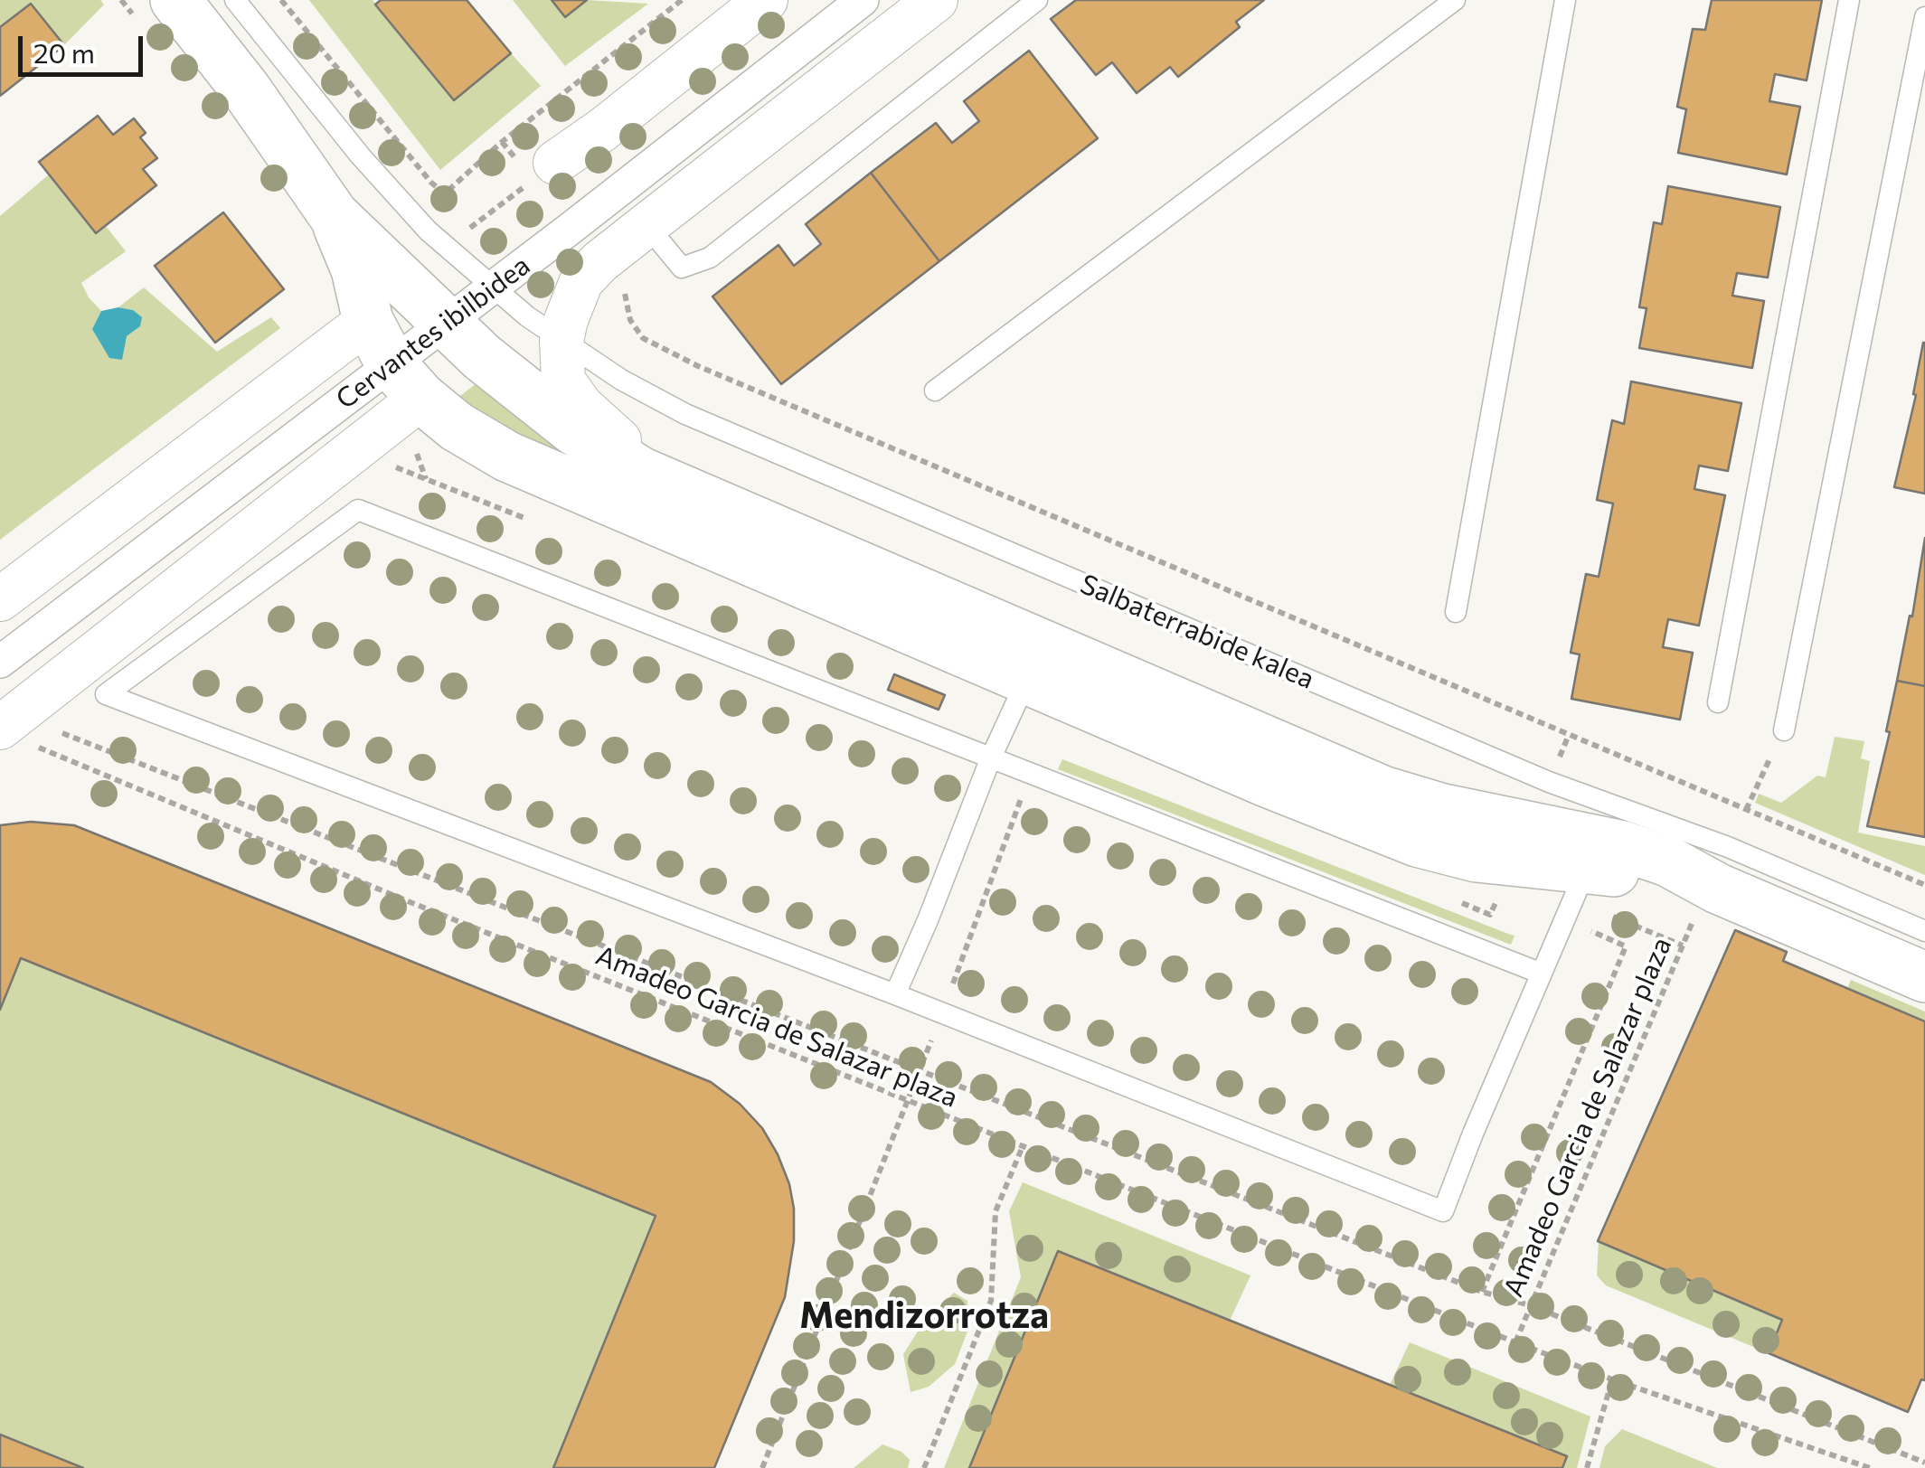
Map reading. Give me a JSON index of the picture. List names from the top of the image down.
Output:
{
  "streets": {
    "street": ["Cervantes ibilbidea"],
    "lane": ["Salbaterrabide kalea"],
    "path": ["Amadeo Garcia de Salazar plaza"]
  },
  "crossings": [
    ["Cervantes ibilbidea", "Salbaterrabide kalea"],
    ["Cervantes ibilbidea", "Amadeo Garcia de Salazar plaza"]
  ],
  "districts": ["Mendizorrotza"],
  "scale_bar": "20 m"
}
